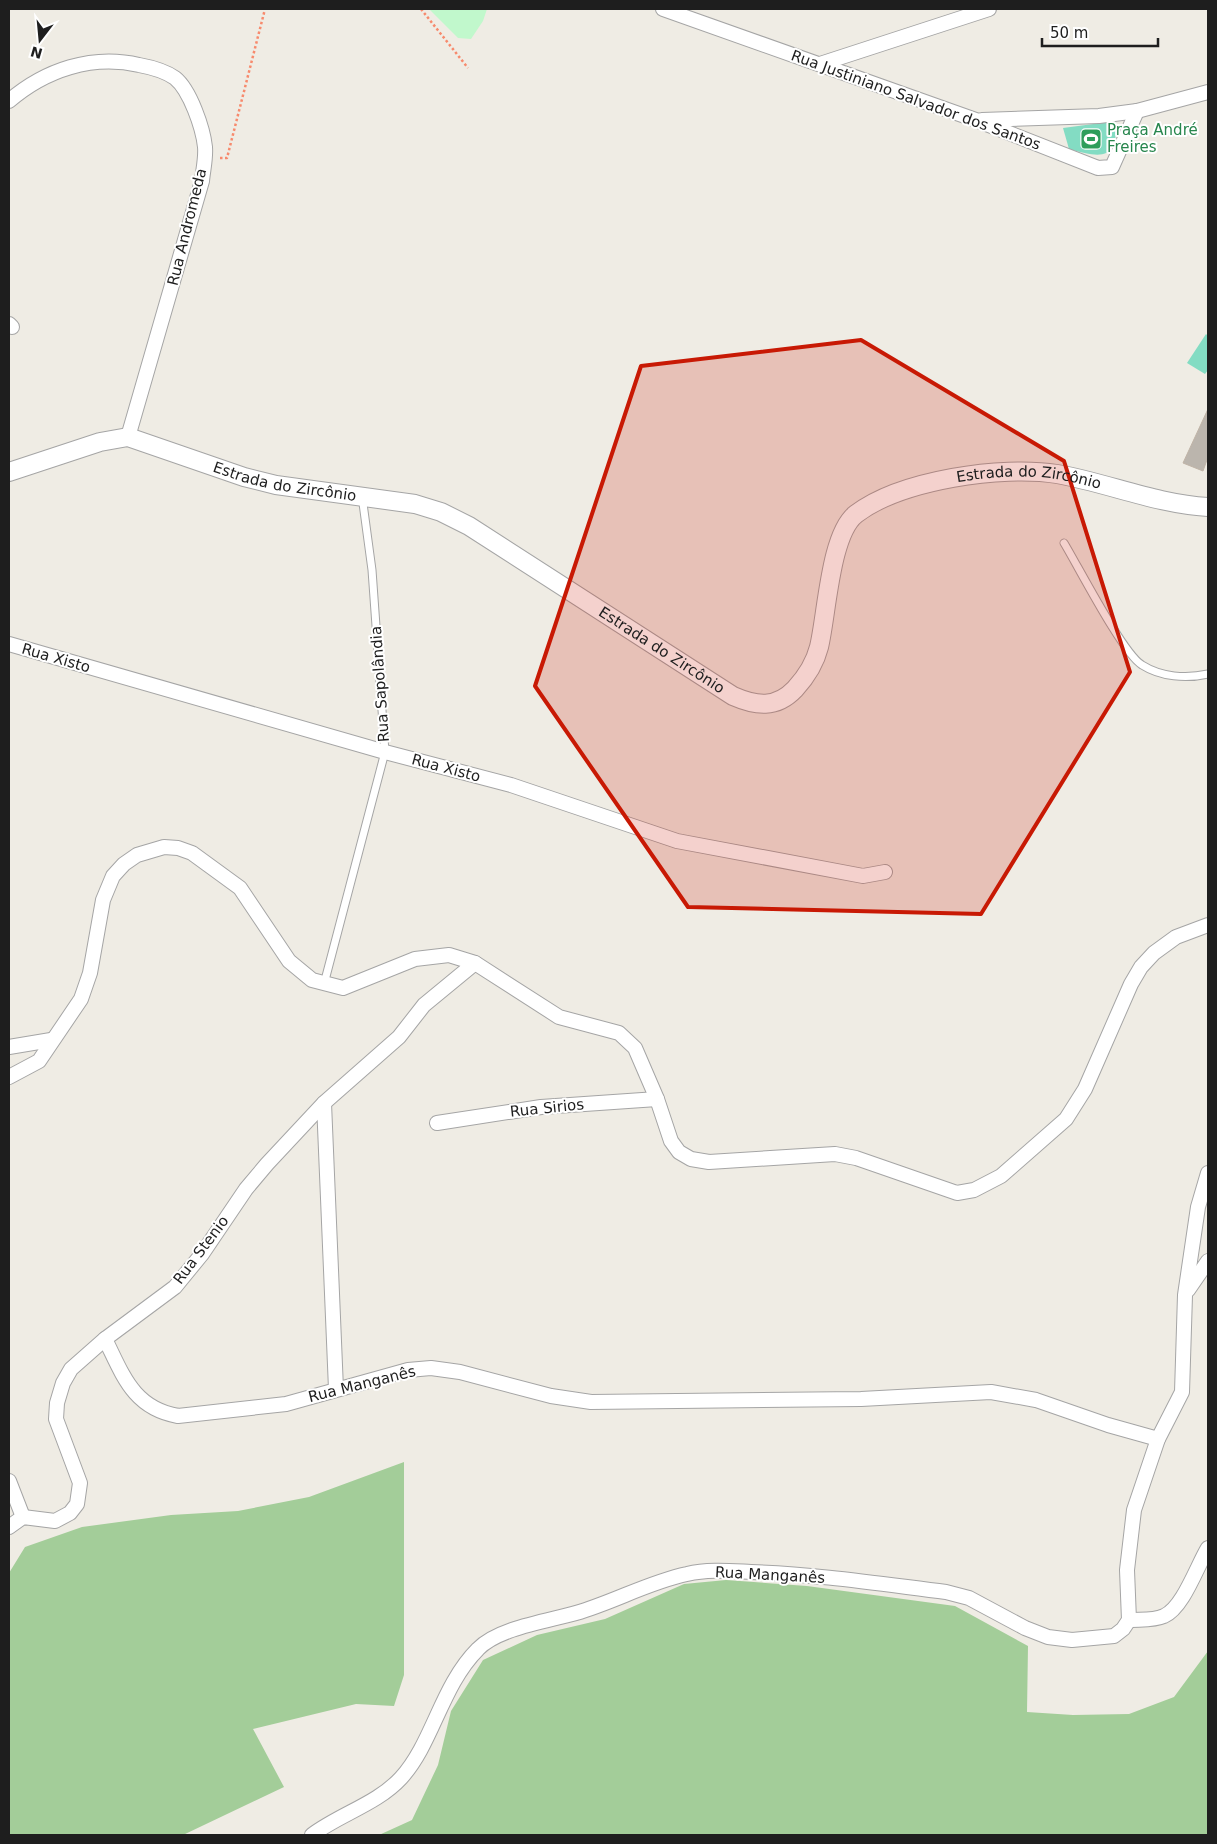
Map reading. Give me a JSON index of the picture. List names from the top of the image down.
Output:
{
  "streets": {
    "street": [
      "Rua Justiniano Salvador dos Santos",
      "Rua Andromeda",
      "Estrada do Zircônio",
      "Rua Xisto",
      "Rua Sirios",
      "Rua Stenio",
      "Rua Manganês"
    ],
    "lane": ["Rua Sapolândia"]
  },
  "crossings": [
    ["Rua Andromeda", "Estrada do Zircônio"],
    ["Estrada do Zircônio", "Rua Sapolândia"],
    ["Rua Xisto", "Rua Sapolândia"],
    ["Rua Stenio", "Rua Manganês"]
  ],
  "places": {
    "sports": ["Praça André Freires"]
  },
  "scale_bar": "50 m",
  "north": "bottom"
}
